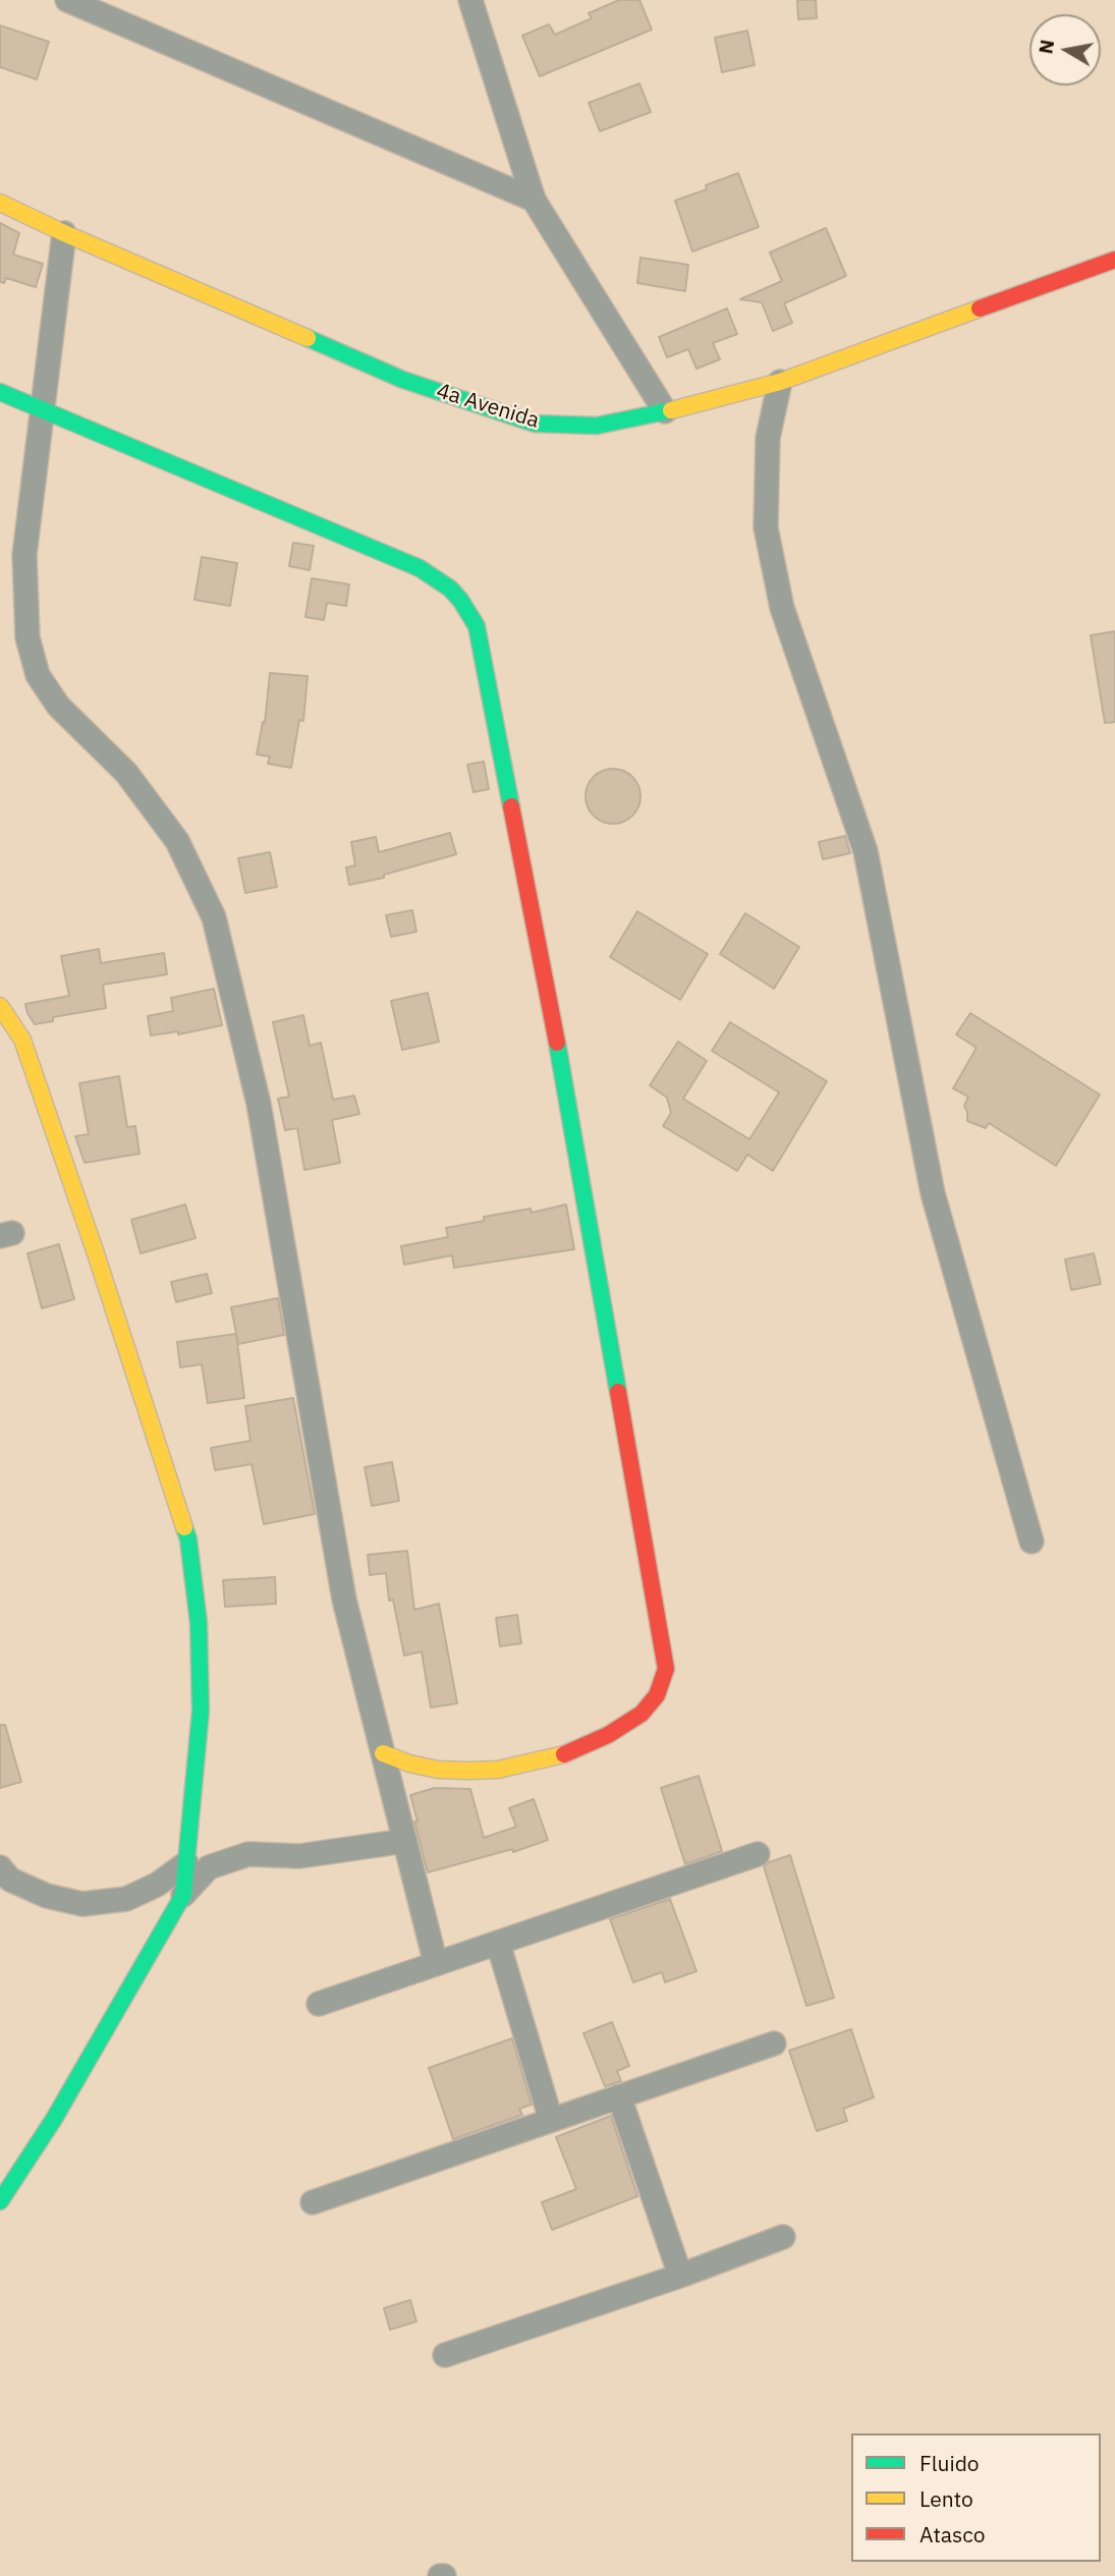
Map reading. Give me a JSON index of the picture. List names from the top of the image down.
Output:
{
  "streets": {
    "street": ["4a Avenida"]
  },
  "legend": ["Fluido", "Lento", "Atasco"],
  "north": "left"
}
